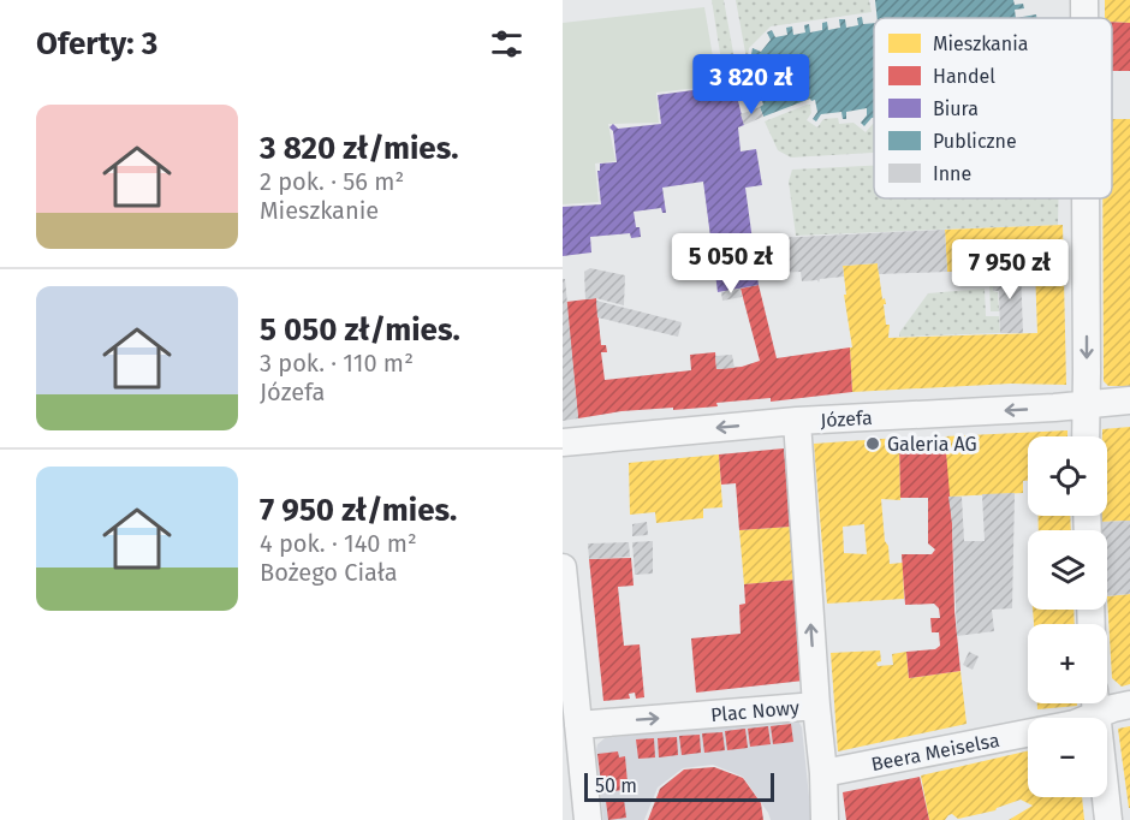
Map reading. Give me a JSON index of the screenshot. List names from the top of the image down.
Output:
{
  "streets": {
    "street": ["Józefa", "Plac Nowy", "Beera Meiselsa"]
  },
  "crossings": [
    ["Plac Nowy", "Beera Meiselsa"]
  ],
  "one_way": ["Józefa", "Plac Nowy"],
  "places": ["Galeria AG"],
  "legend": [
    "Mieszkania",
    "Handel",
    "Biura",
    "Publiczne",
    "Inne"
  ],
  "scale_bar": "50 m",
  "page": {
    "heading": "Oferty: 3",
    "price": ["3 820 zł", "5 050 zł", "7 950 zł"],
    "list": [
      {
        "name": "3 820 zł/mies.",
        "note": "2 pok. · 56 m² · Mieszkanie"
      },
      {
        "name": "5 050 zł/mies.",
        "note": "3 pok. · 110 m² · Józefa"
      },
      {
        "name": "7 950 zł/mies.",
        "note": "4 pok. · 140 m² · Bożego Ciała"
      }
    ],
    "map_buttons": ["+", "−"],
    "scale": "50 m"
  }
}
